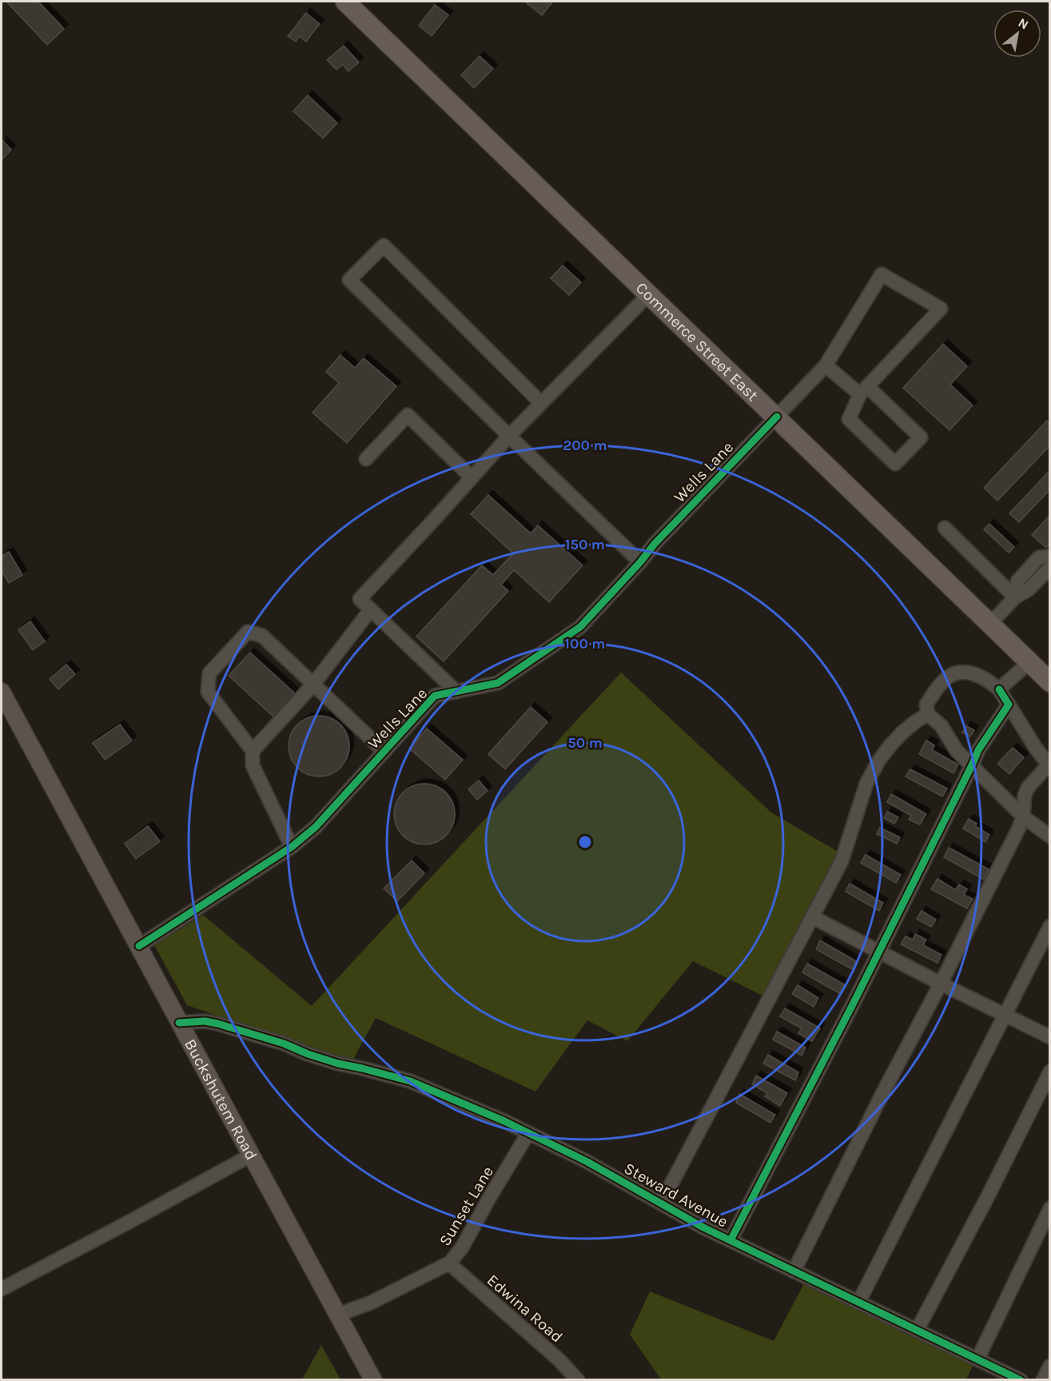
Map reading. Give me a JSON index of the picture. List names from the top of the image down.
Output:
{
  "streets": {
    "highway": ["Commerce Street East"],
    "main road": ["Buckshutem Road"],
    "street": [
      "Wells Lane",
      "Steward Avenue",
      "Sunset Lane",
      "Edwina Road"
    ]
  },
  "crossings": [
    ["Commerce Street East", "Wells Lane"],
    ["Wells Lane", "Buckshutem Road"],
    ["Buckshutem Road", "Steward Avenue"],
    ["Buckshutem Road", "Sunset Lane"],
    ["Steward Avenue", "Sunset Lane"],
    ["Sunset Lane", "Edwina Road"]
  ],
  "north": "top right",
  "rings": [
    "200 m",
    "150 m",
    "100 m",
    "50 m"
  ]
}
